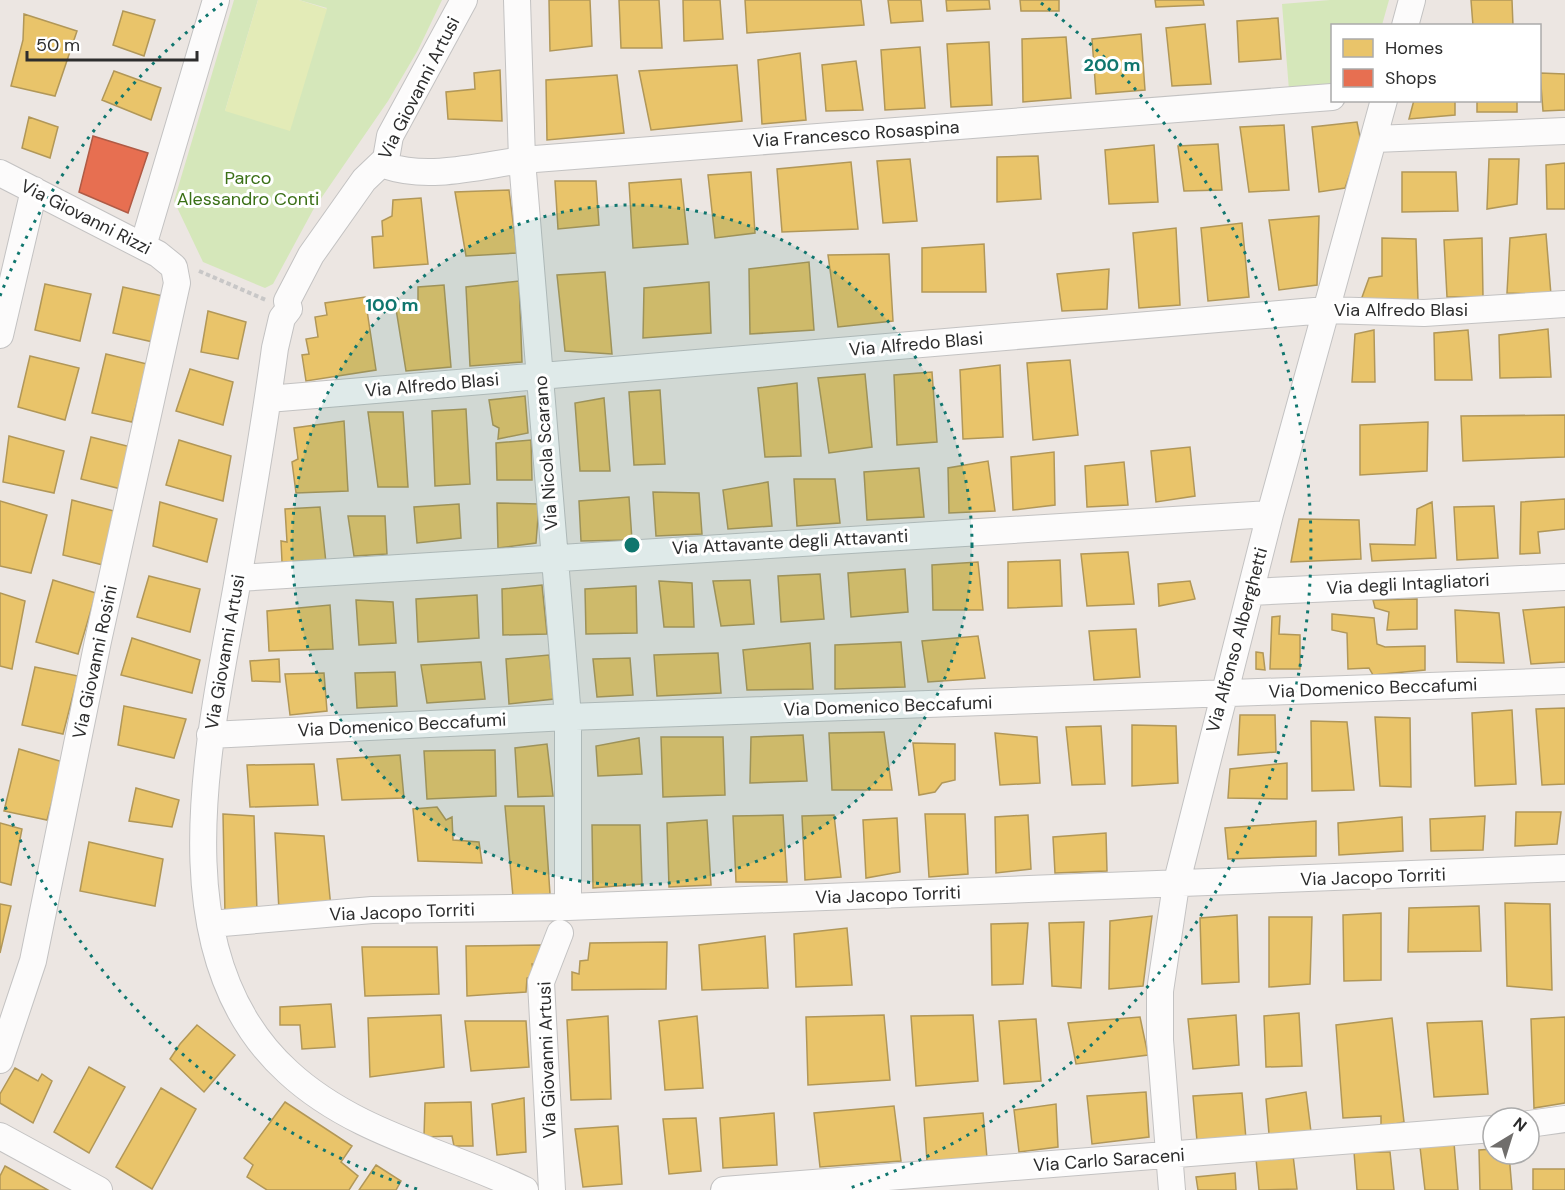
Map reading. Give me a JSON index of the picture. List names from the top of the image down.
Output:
{
  "streets": {
    "street": [
      "Via Giovanni Artusi",
      "Via Francesco Rosaspina",
      "Via Giovanni Rizzi",
      "Via Alfredo Blasi",
      "Via Nicola Scarano",
      "Via Attavante degli Attavanti",
      "Via degli Intagliatori",
      "Via Alfonso Alberghetti",
      "Via Giovanni Rosini",
      "Via Domenico Beccafumi",
      "Via Jacopo Torriti",
      "Via Carlo Saraceni"
    ]
  },
  "crossings": [
    ["Via Giovanni Artusi", "Via Francesco Rosaspina"],
    ["Via Giovanni Artusi", "Via Alfredo Blasi"],
    ["Via Giovanni Artusi", "Via Attavante degli Attavanti"],
    ["Via Giovanni Artusi", "Via Domenico Beccafumi"],
    ["Via Giovanni Artusi", "Via Jacopo Torriti"],
    ["Via Francesco Rosaspina", "Via Nicola Scarano"],
    ["Via Giovanni Rizzi", "Via Giovanni Rosini"],
    ["Via Alfredo Blasi", "Via Nicola Scarano"],
    ["Via Alfredo Blasi", "Via Alfonso Alberghetti"],
    ["Via Nicola Scarano", "Via Attavante degli Attavanti"],
    ["Via Nicola Scarano", "Via Domenico Beccafumi"],
    ["Via Nicola Scarano", "Via Jacopo Torriti"],
    ["Via Attavante degli Attavanti", "Via Alfonso Alberghetti"],
    ["Via degli Intagliatori", "Via Alfonso Alberghetti"],
    ["Via Alfonso Alberghetti", "Via Domenico Beccafumi"],
    ["Via Alfonso Alberghetti", "Via Jacopo Torriti"],
    ["Via Alfonso Alberghetti", "Via Carlo Saraceni"]
  ],
  "parks": ["Parco Alessandro Conti"],
  "legend": ["Homes", "Shops"],
  "scale_bar": "50 m",
  "north": "top right",
  "rings": ["200 m", "100 m"]
}
